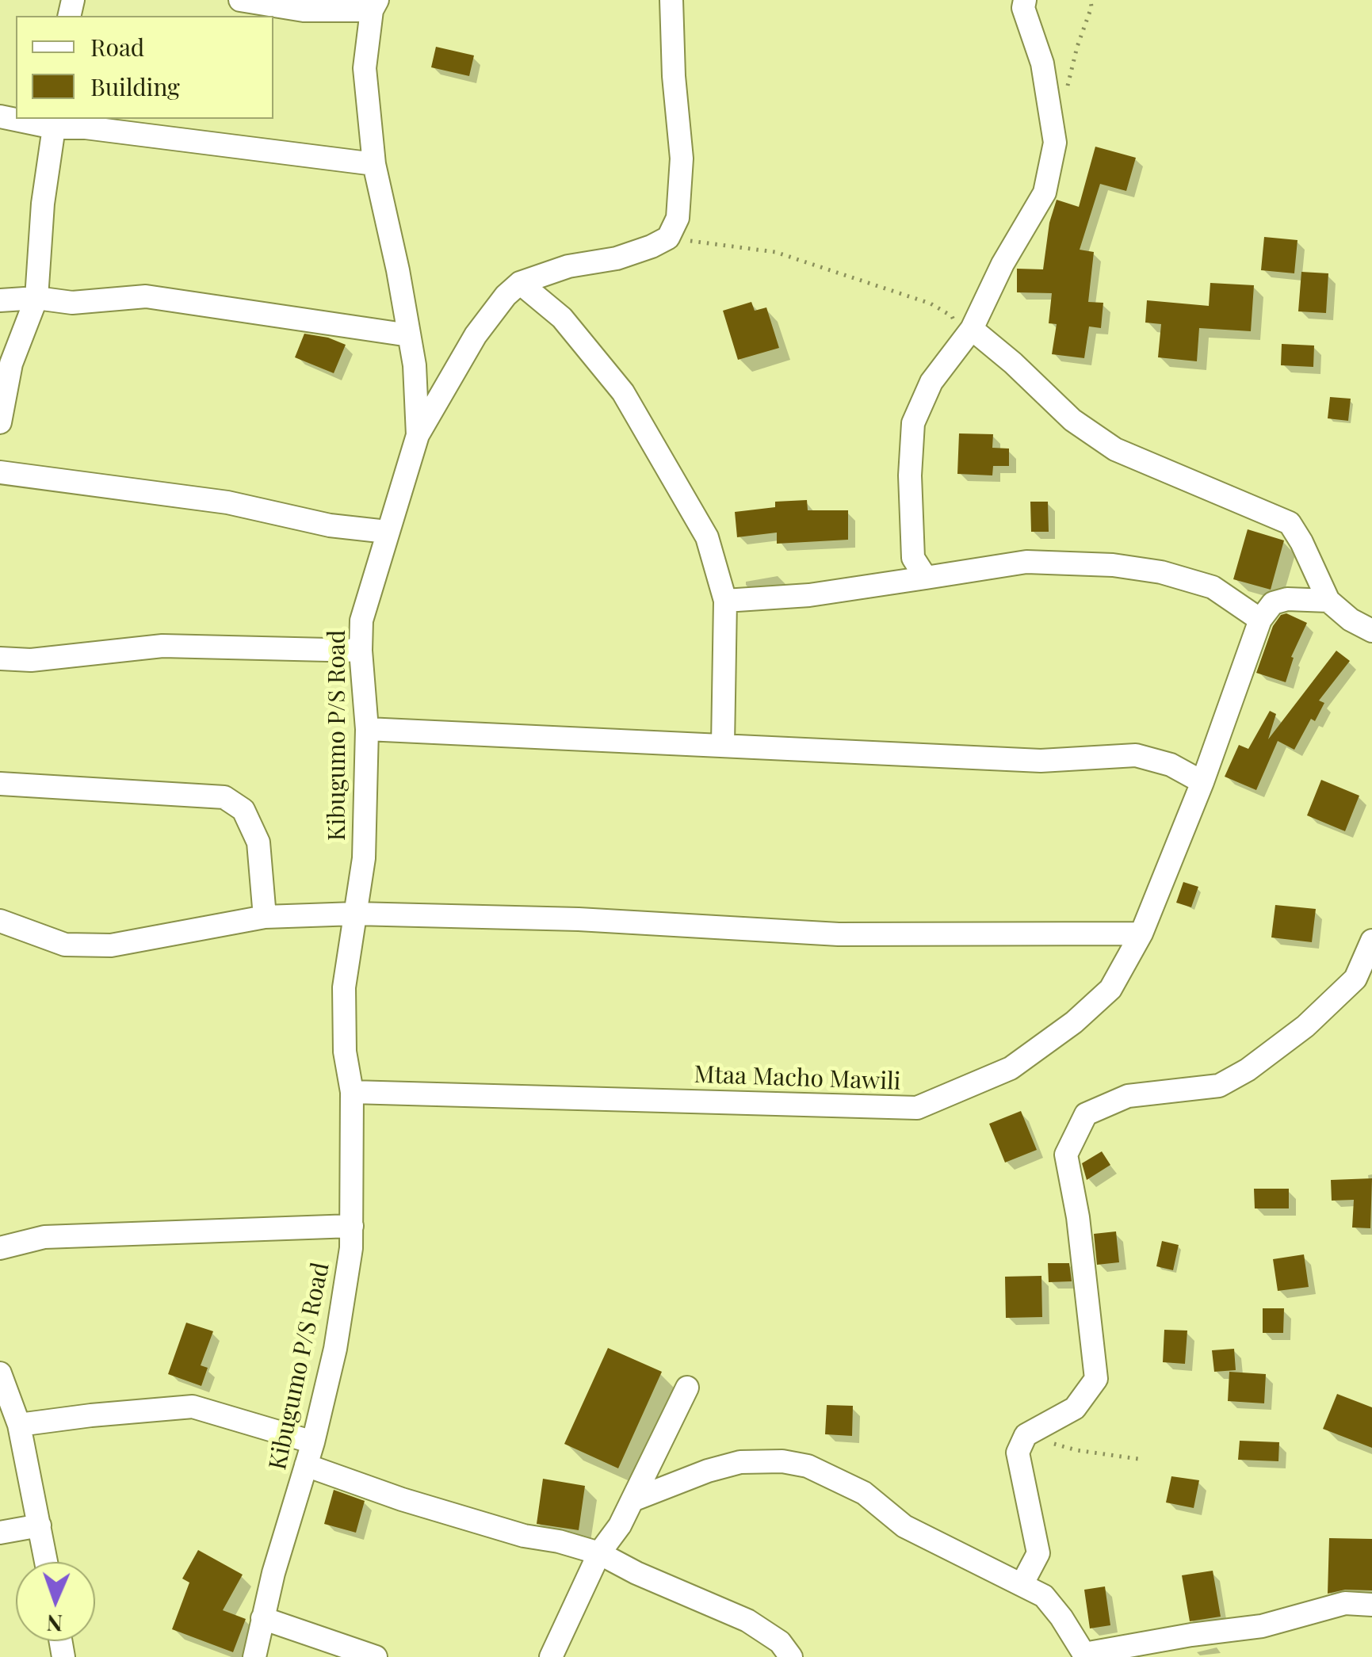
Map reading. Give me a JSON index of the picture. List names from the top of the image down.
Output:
{
  "streets": {
    "street": ["Kibugumo P/S Road", "Mtaa Macho Mawili"]
  },
  "crossings": [
    ["Kibugumo P/S Road", "Mtaa Macho Mawili"]
  ],
  "legend": ["Road", "Building"],
  "north": "bottom"
}
